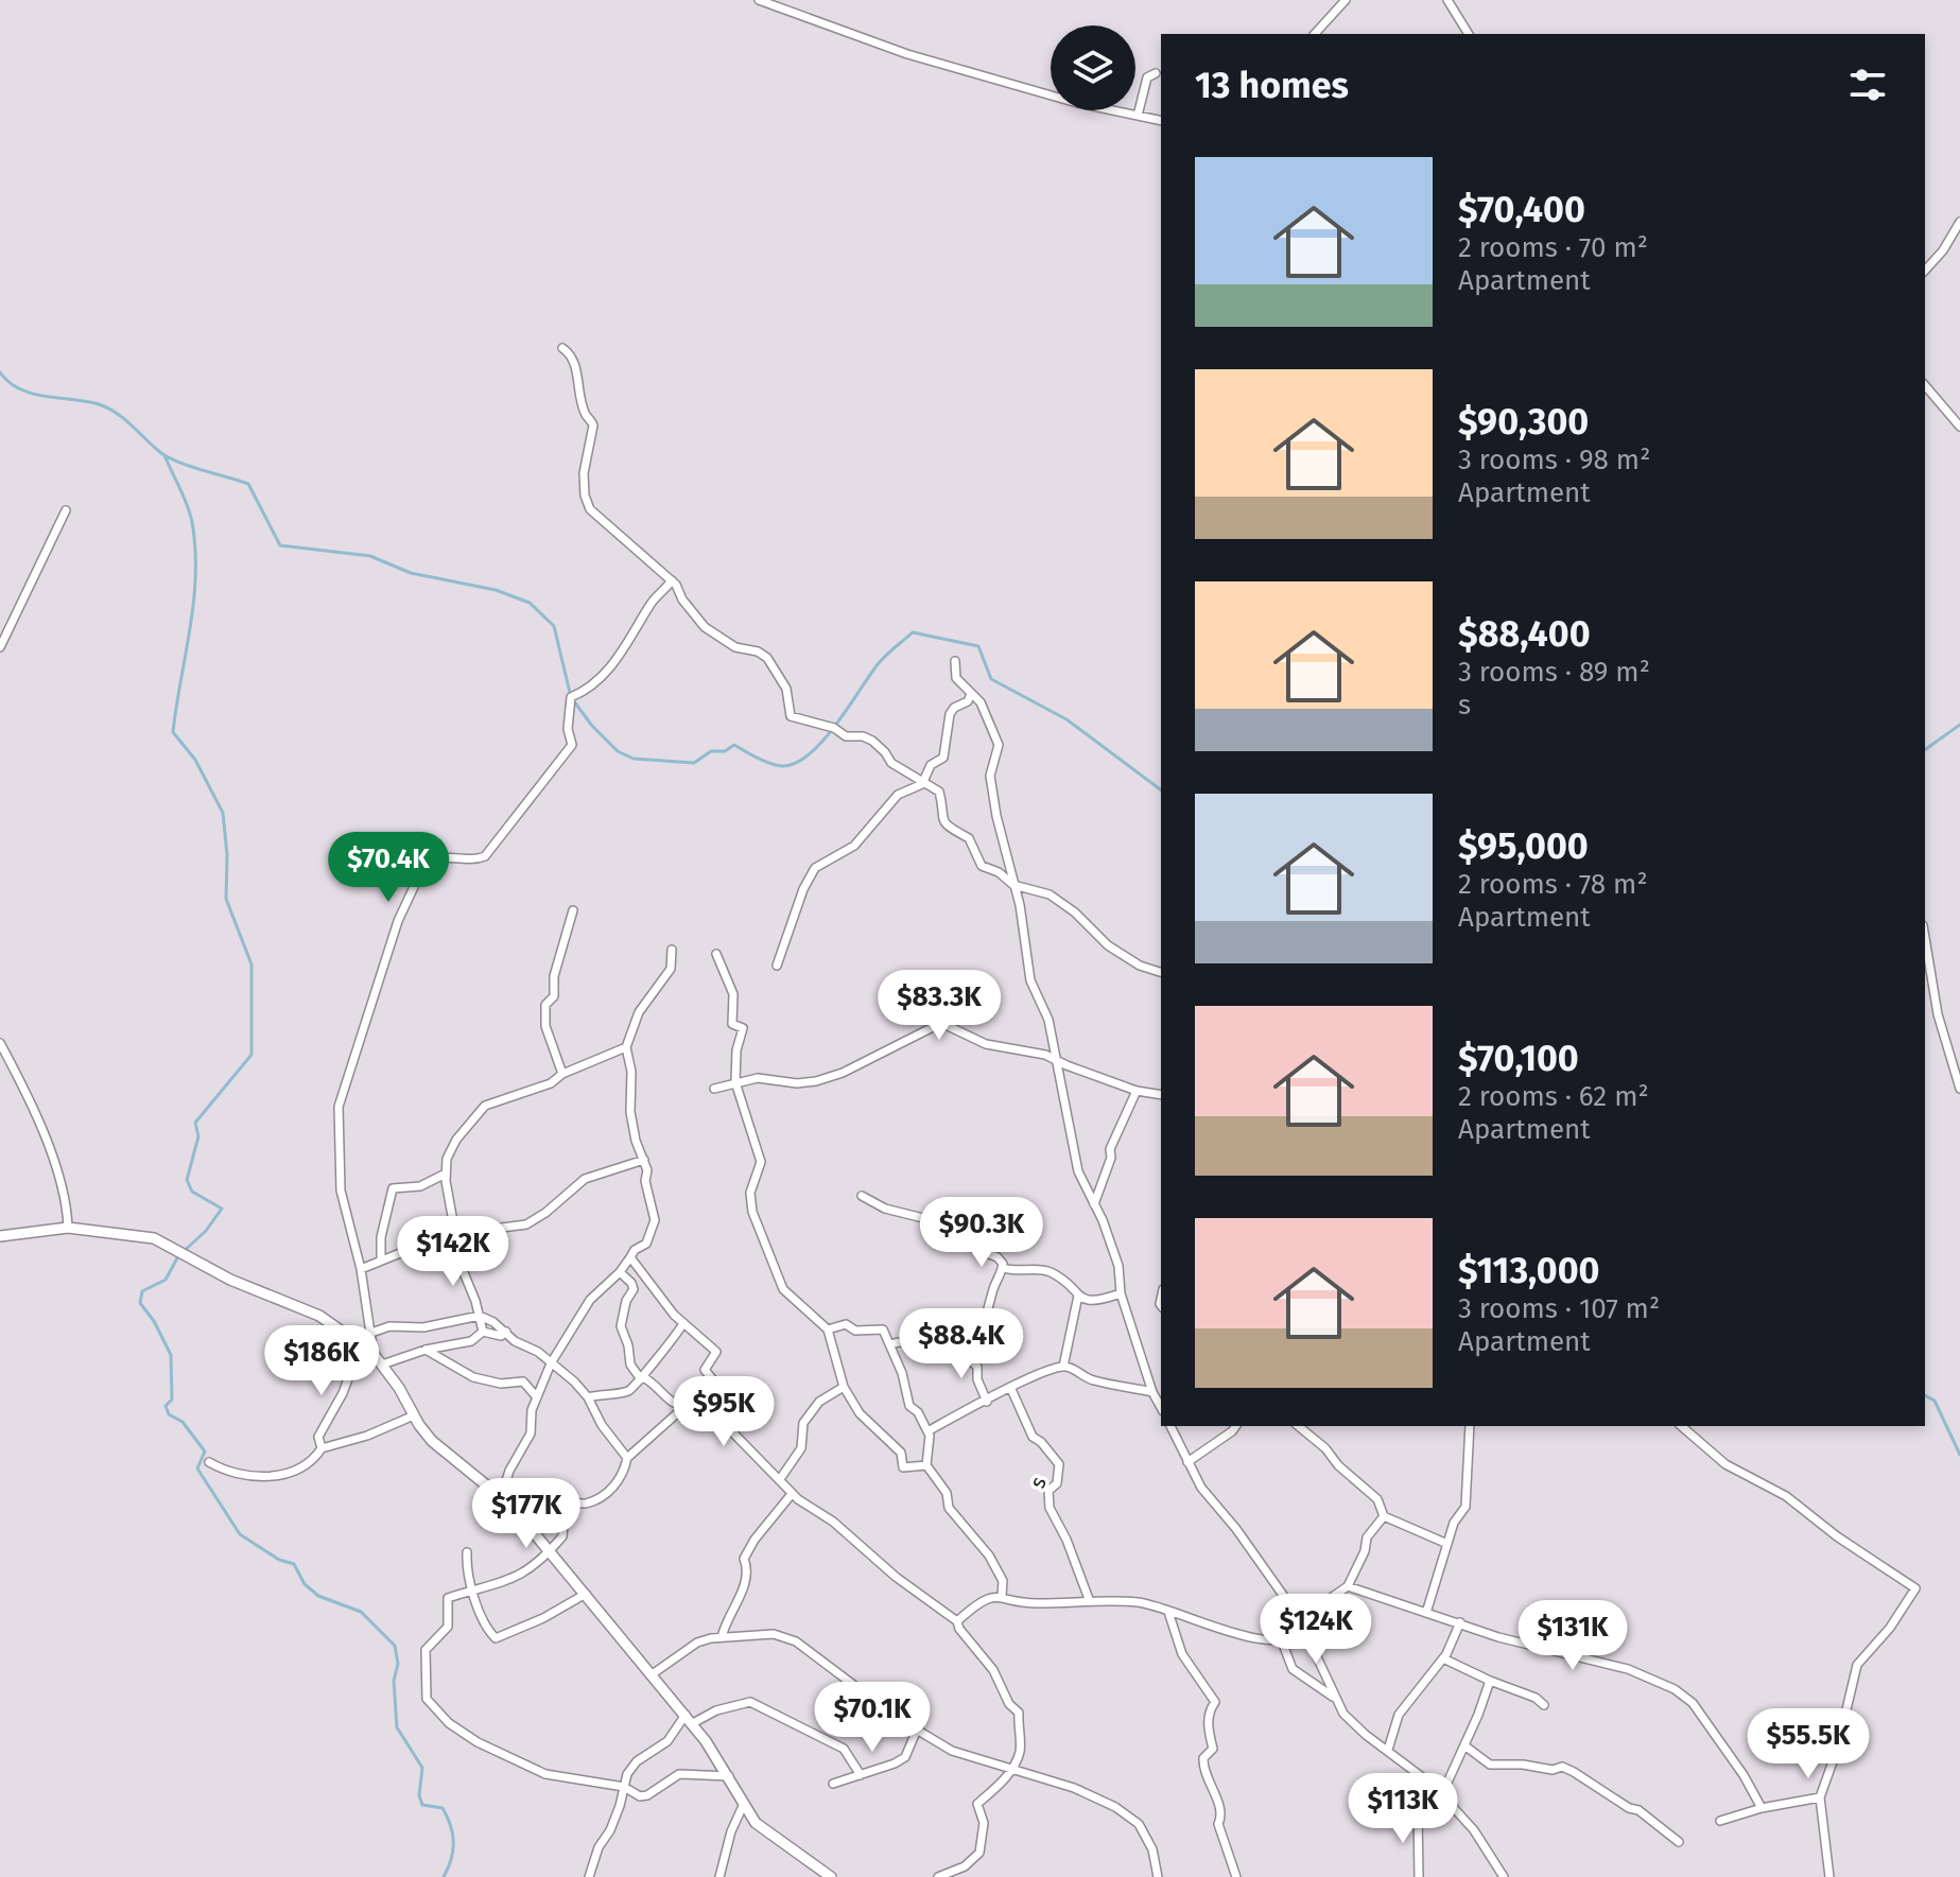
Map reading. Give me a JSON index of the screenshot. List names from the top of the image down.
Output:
{
  "streets": {
    "street": ["s"]
  },
  "page": {
    "heading": "13 homes",
    "list": [
      {
        "name": "$70,400",
        "note": "2 rooms · 70 m² · Apartment"
      },
      {
        "name": "$90,300",
        "note": "3 rooms · 98 m² · Apartment"
      },
      {
        "name": "$88,400",
        "note": "3 rooms · 89 m² · s"
      },
      {
        "name": "$95,000",
        "note": "2 rooms · 78 m² · Apartment"
      },
      {
        "name": "$70,100",
        "note": "2 rooms · 62 m² · Apartment"
      },
      {
        "name": "$113,000",
        "note": "3 rooms · 107 m² · Apartment"
      }
    ],
    "price": [
      "$70.4K",
      "$83.3K",
      "$90.3K",
      "$142K",
      "$88.4K",
      "$186K",
      "$95K",
      "$177K",
      "$124K",
      "$131K",
      "$70.1K",
      "$55.5K",
      "$113K"
    ]
  }
}
